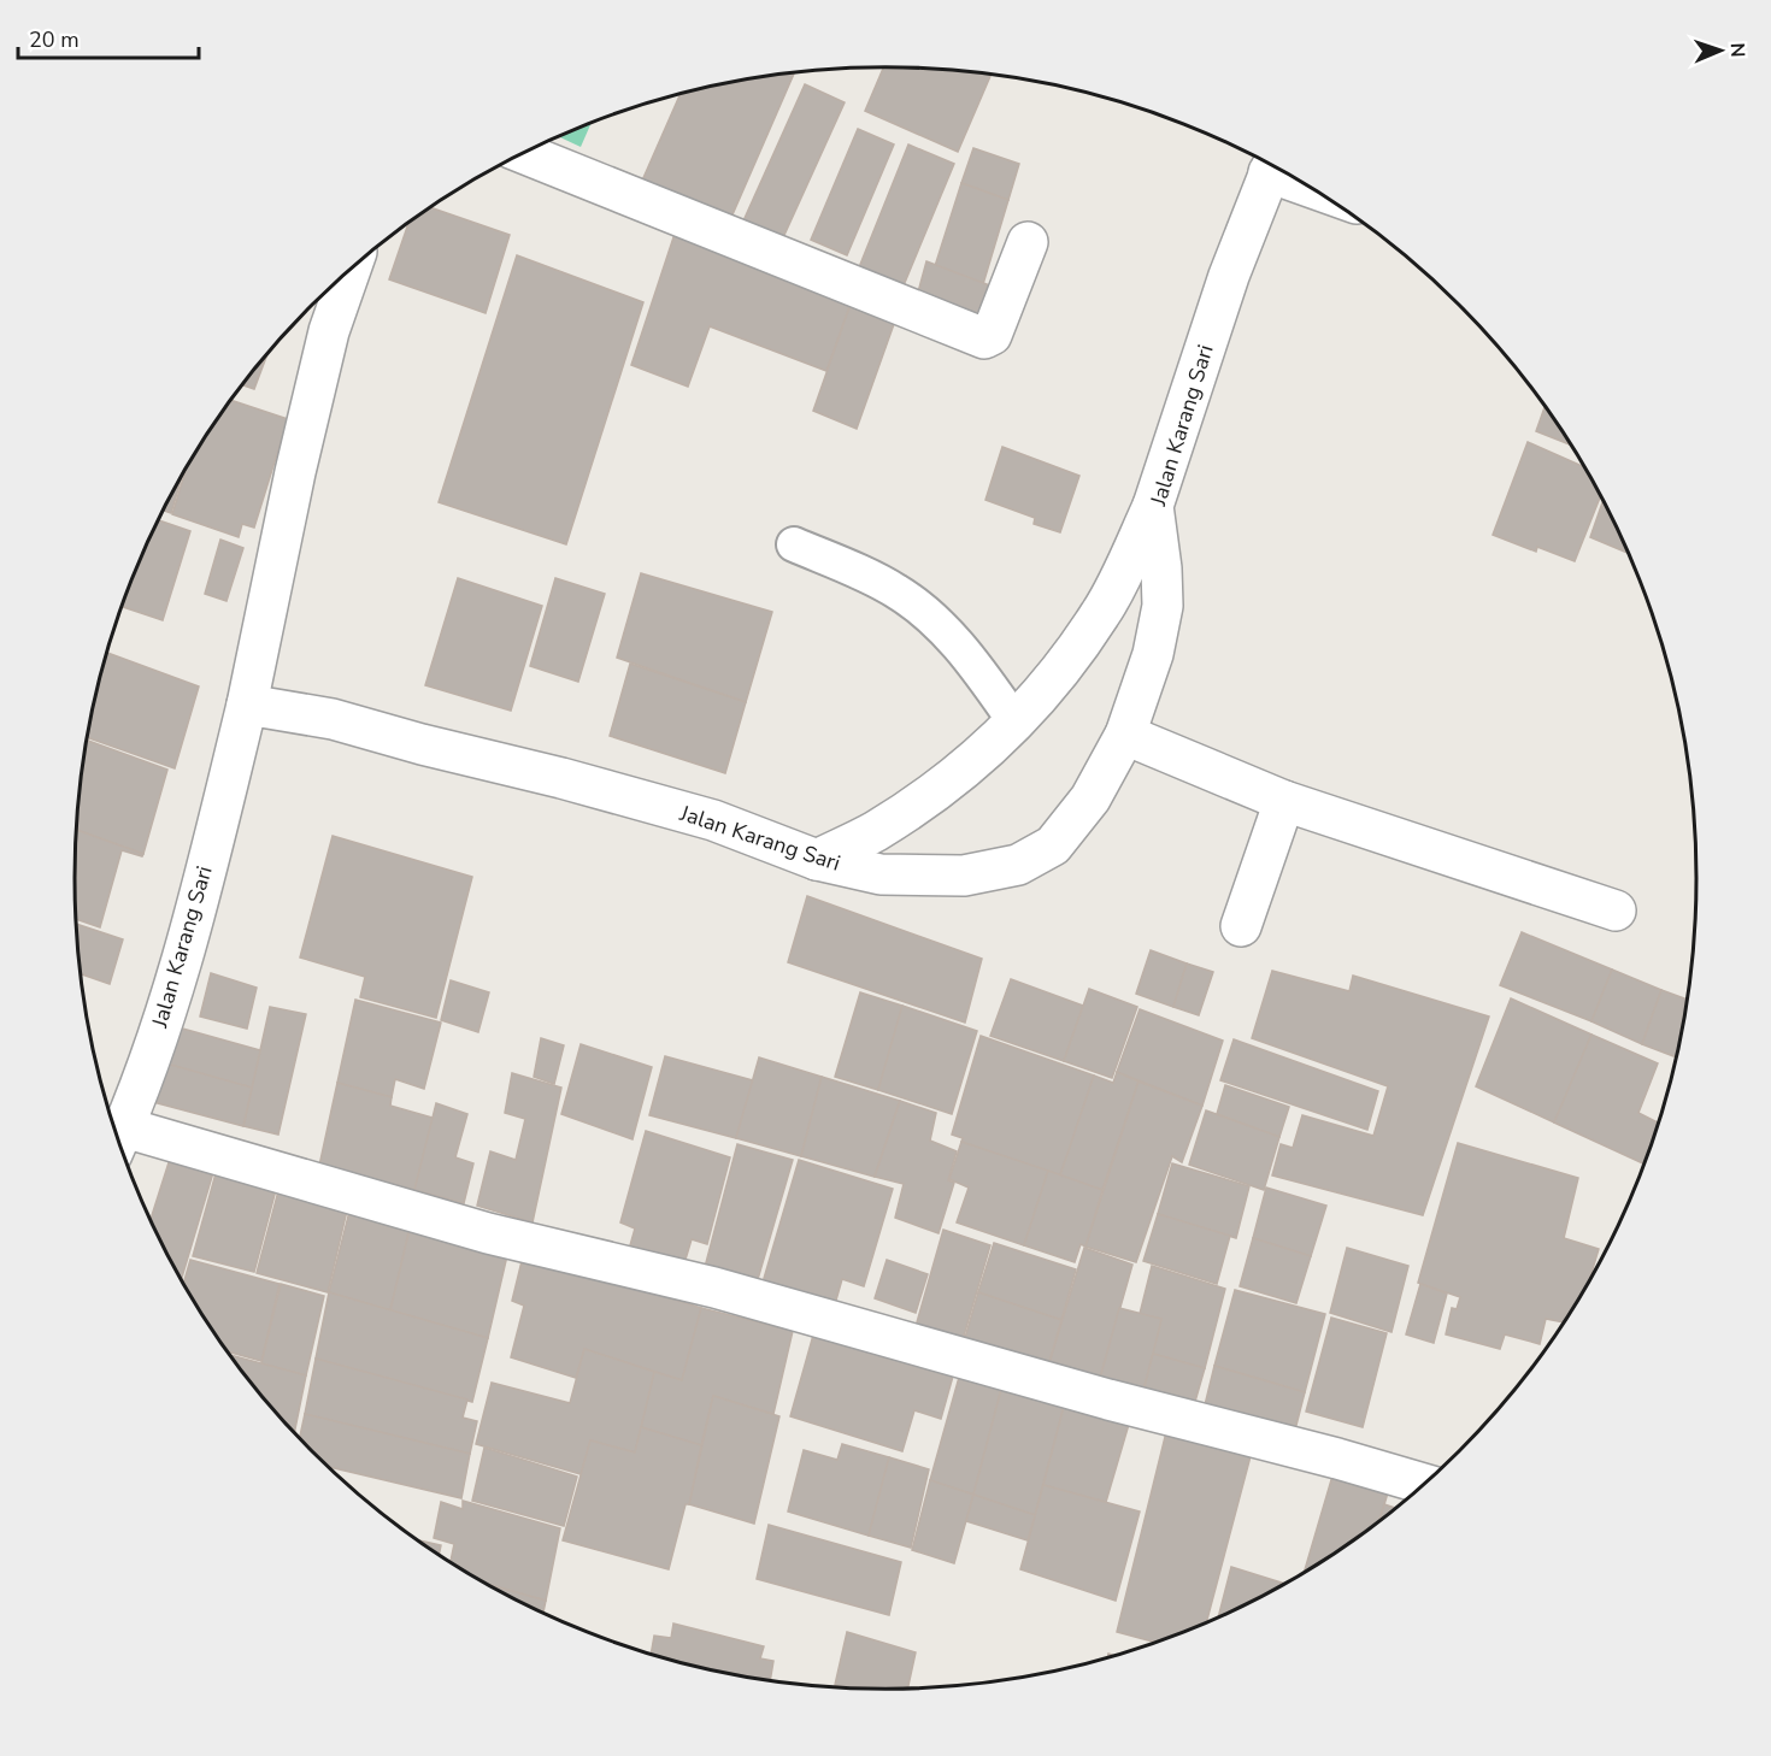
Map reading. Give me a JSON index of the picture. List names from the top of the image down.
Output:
{
  "streets": {
    "street": ["Jalan Karang Sari"]
  },
  "scale_bar": "20 m",
  "north": "right"
}
